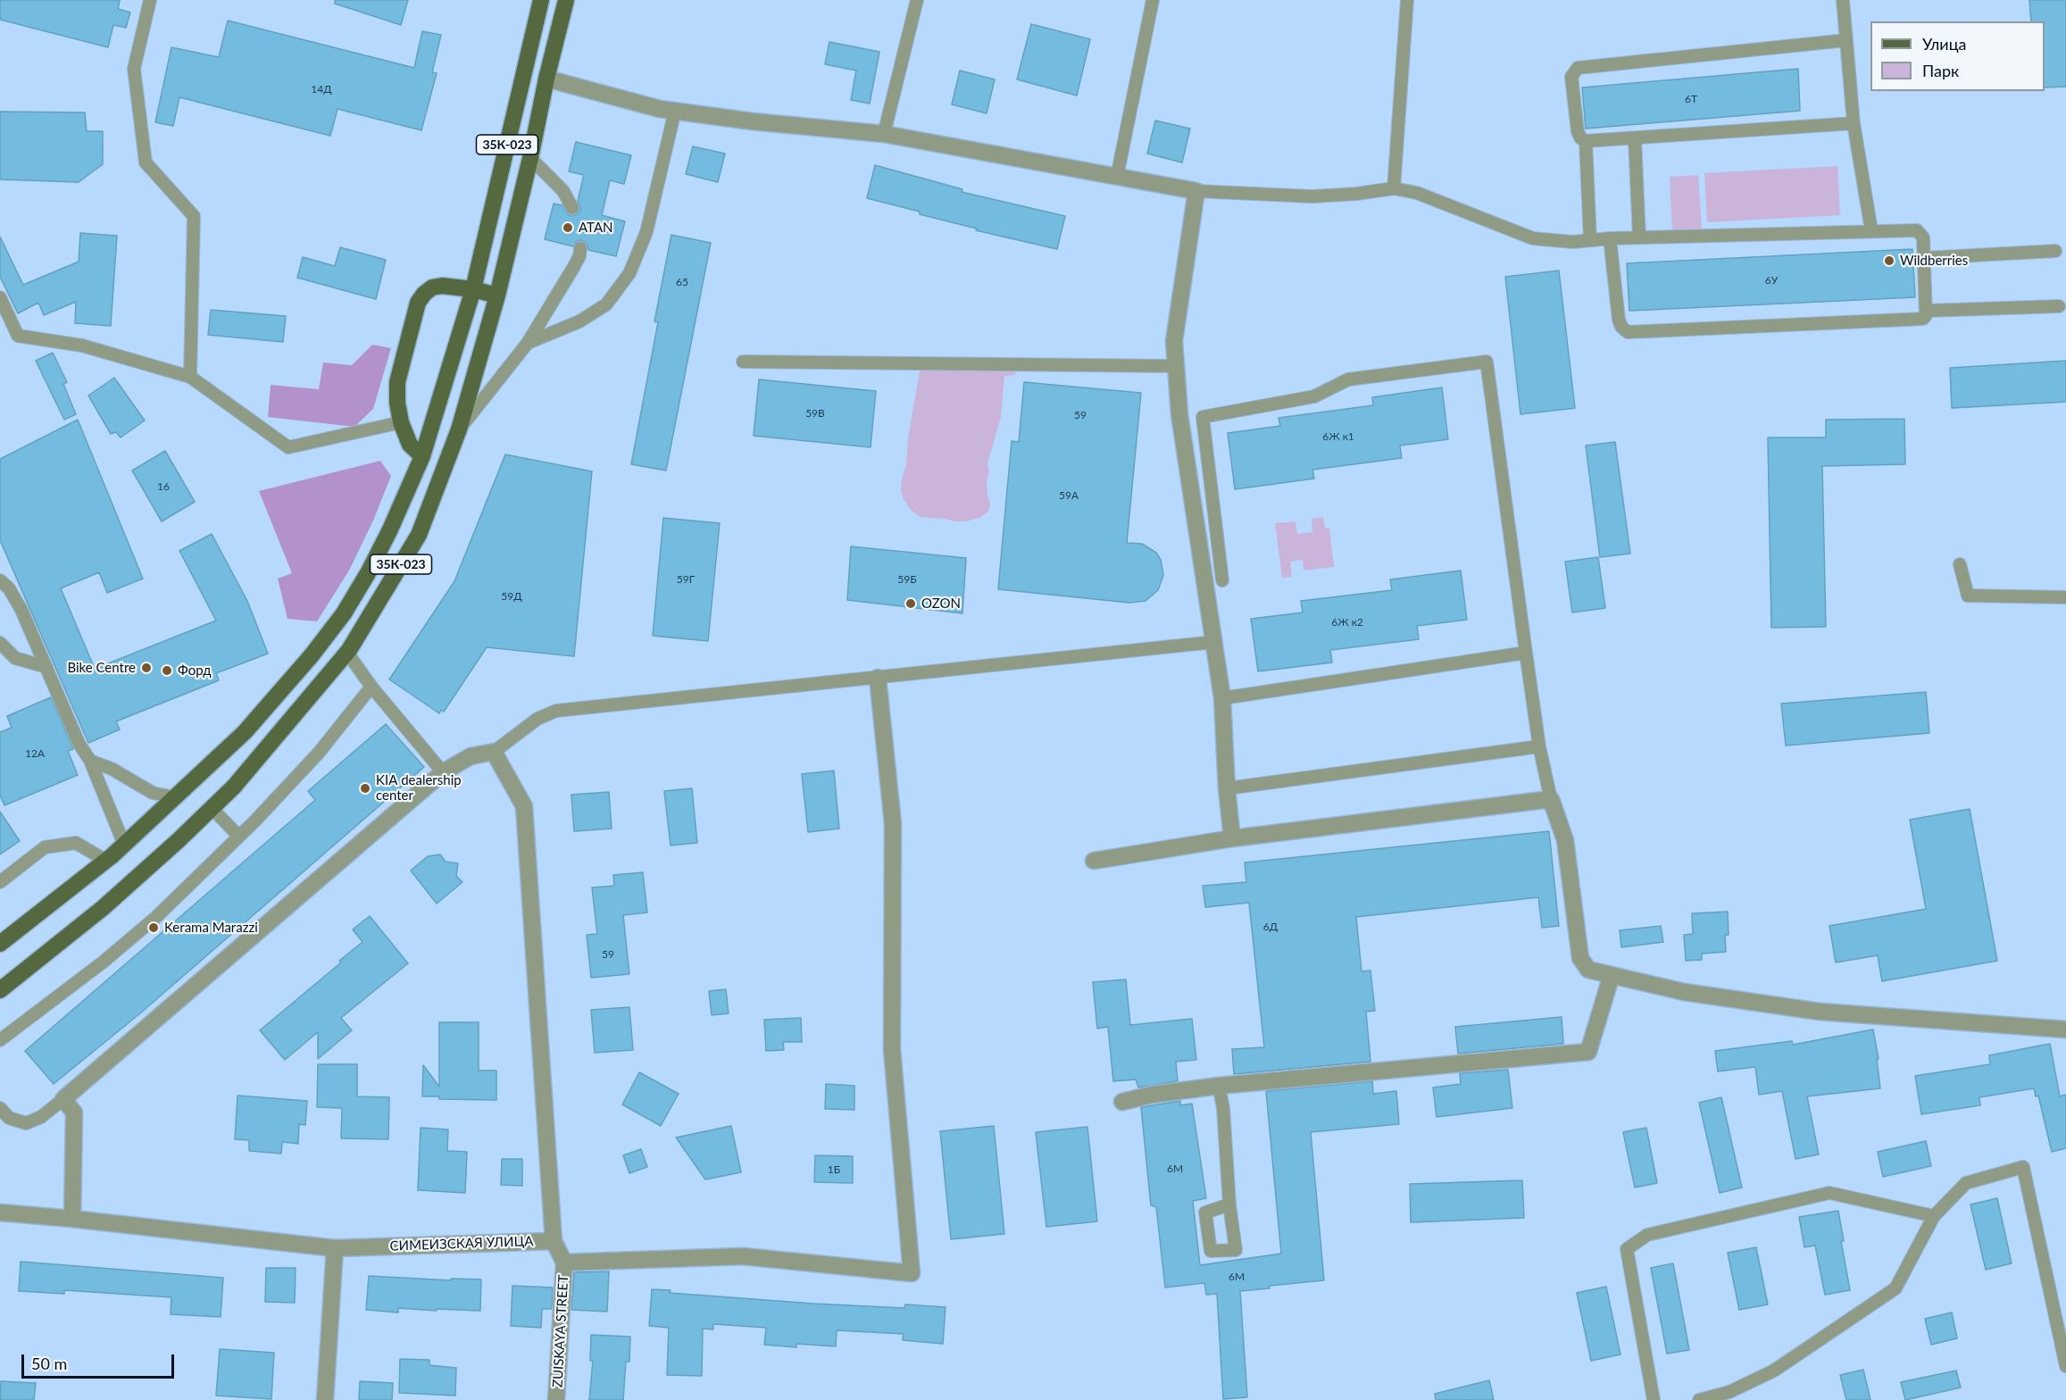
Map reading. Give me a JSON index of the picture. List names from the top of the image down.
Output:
{
  "streets": {
    "main road": ["35К-023"],
    "street": ["СИМЕИЗСКАЯ УЛИЦА", "ZUISKAYA STREET"]
  },
  "places": [
    "ATAN",
    "Wildberries",
    "OZON",
    "Bike Centre",
    "Форд",
    "KIA dealership center",
    "Kerama Marazzi"
  ],
  "house_numbers": [
    "14Д",
    "6Т",
    "6У",
    "65",
    "59В",
    "59",
    "6Ж к1",
    "16",
    "59А",
    "59Г",
    "59Б",
    "59Д",
    "6Ж к2",
    "12А",
    "6Д",
    "59",
    "6М",
    "1Б",
    "6М"
  ],
  "legend": ["Улица", "Парк"],
  "scale_bar": "50 m"
}
